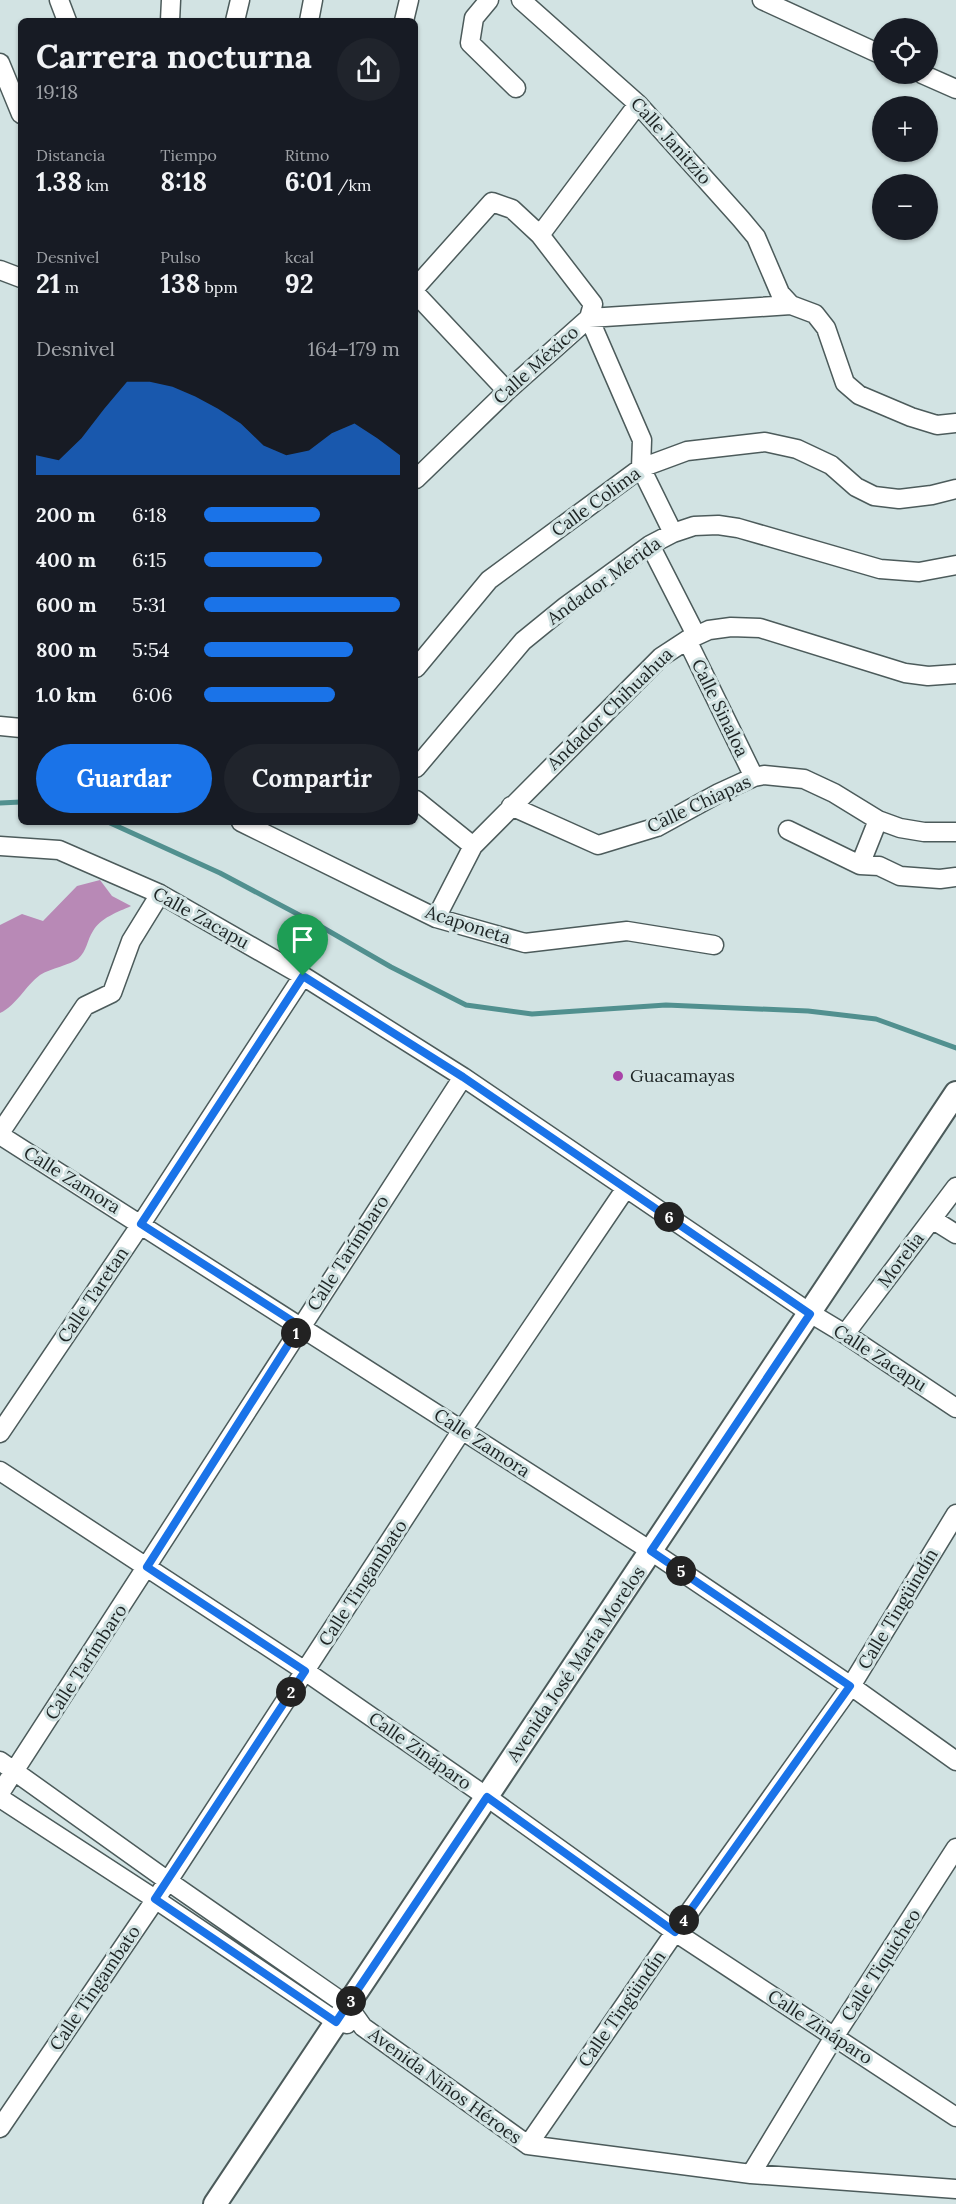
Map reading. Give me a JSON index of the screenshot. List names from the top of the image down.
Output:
{
  "streets": {
    "main road": ["Avenida José María Morelos"],
    "street": [
      "Calle Janitzio",
      "Calle México",
      "Calle Colima",
      "Andador Mérida",
      "Calle Sinaloa",
      "Andador Chihuahua",
      "Calle Chiapas",
      "Calle Zacapu",
      "Acaponeta",
      "Calle Zamora",
      "Calle Tarímbaro",
      "Morelia",
      "Calle Taretan",
      "Calle Tingambato",
      "Calle Tingüindín",
      "Calle Zináparo",
      "Calle Tiquicheo",
      "Avenida Niños Héroes"
    ]
  },
  "crossings": [
    ["Calle Janitzio", "Calle México"],
    ["Andador Mérida", "Calle Sinaloa"],
    ["Calle Sinaloa", "Andador Chihuahua"],
    ["Calle Sinaloa", "Calle Chiapas"],
    ["Andador Chihuahua", "Calle Chiapas"],
    ["Andador Chihuahua", "Acaponeta"],
    ["Calle Zacapu", "Calle Tarímbaro"],
    ["Calle Zacapu", "Morelia"],
    ["Calle Zacapu", "Calle Taretan"],
    ["Calle Zacapu", "Calle Tingambato"],
    ["Calle Zacapu", "Avenida José María Morelos"],
    ["Calle Zamora", "Calle Tarímbaro"],
    ["Calle Zamora", "Calle Taretan"],
    ["Calle Zamora", "Calle Tingambato"],
    ["Calle Zamora", "Calle Tingüindín"],
    ["Calle Zamora", "Avenida José María Morelos"],
    ["Calle Tarímbaro", "Calle Zináparo"],
    ["Calle Tingambato", "Calle Zináparo"],
    ["Calle Tingüindín", "Calle Zináparo"],
    ["Calle Tingüindín", "Avenida Niños Héroes"],
    ["Avenida José María Morelos", "Calle Zináparo"],
    ["Avenida José María Morelos", "Avenida Niños Héroes"],
    ["Calle Zináparo", "Calle Tiquicheo"]
  ],
  "places": ["Guacamayas"],
  "page": {
    "map_buttons": ["+", "−"],
    "heading": ["Carrera nocturna", "19:18"],
    "stats": [
      ["Distancia", "1.38 km"],
      ["Tiempo", "8:18"],
      ["Ritmo", "6:01 /km"],
      ["Desnivel", "21 m"],
      ["Pulso", "138 bpm"],
      ["kcal", "92"]
    ],
    "chart": ["Desnivel", "164–179 m"],
    "list": [
      {
        "name": "200 m",
        "note": "6:18"
      },
      {
        "name": "400 m",
        "note": "6:15"
      },
      {
        "name": "600 m",
        "note": "5:31"
      },
      {
        "name": "800 m",
        "note": "5:54"
      },
      {
        "name": "1.0 km",
        "note": "6:06"
      }
    ],
    "buttons": ["Guardar", "Compartir"],
    "pins": [
      "6",
      "1",
      "5",
      "2",
      "4",
      "3"
    ]
  }
}
